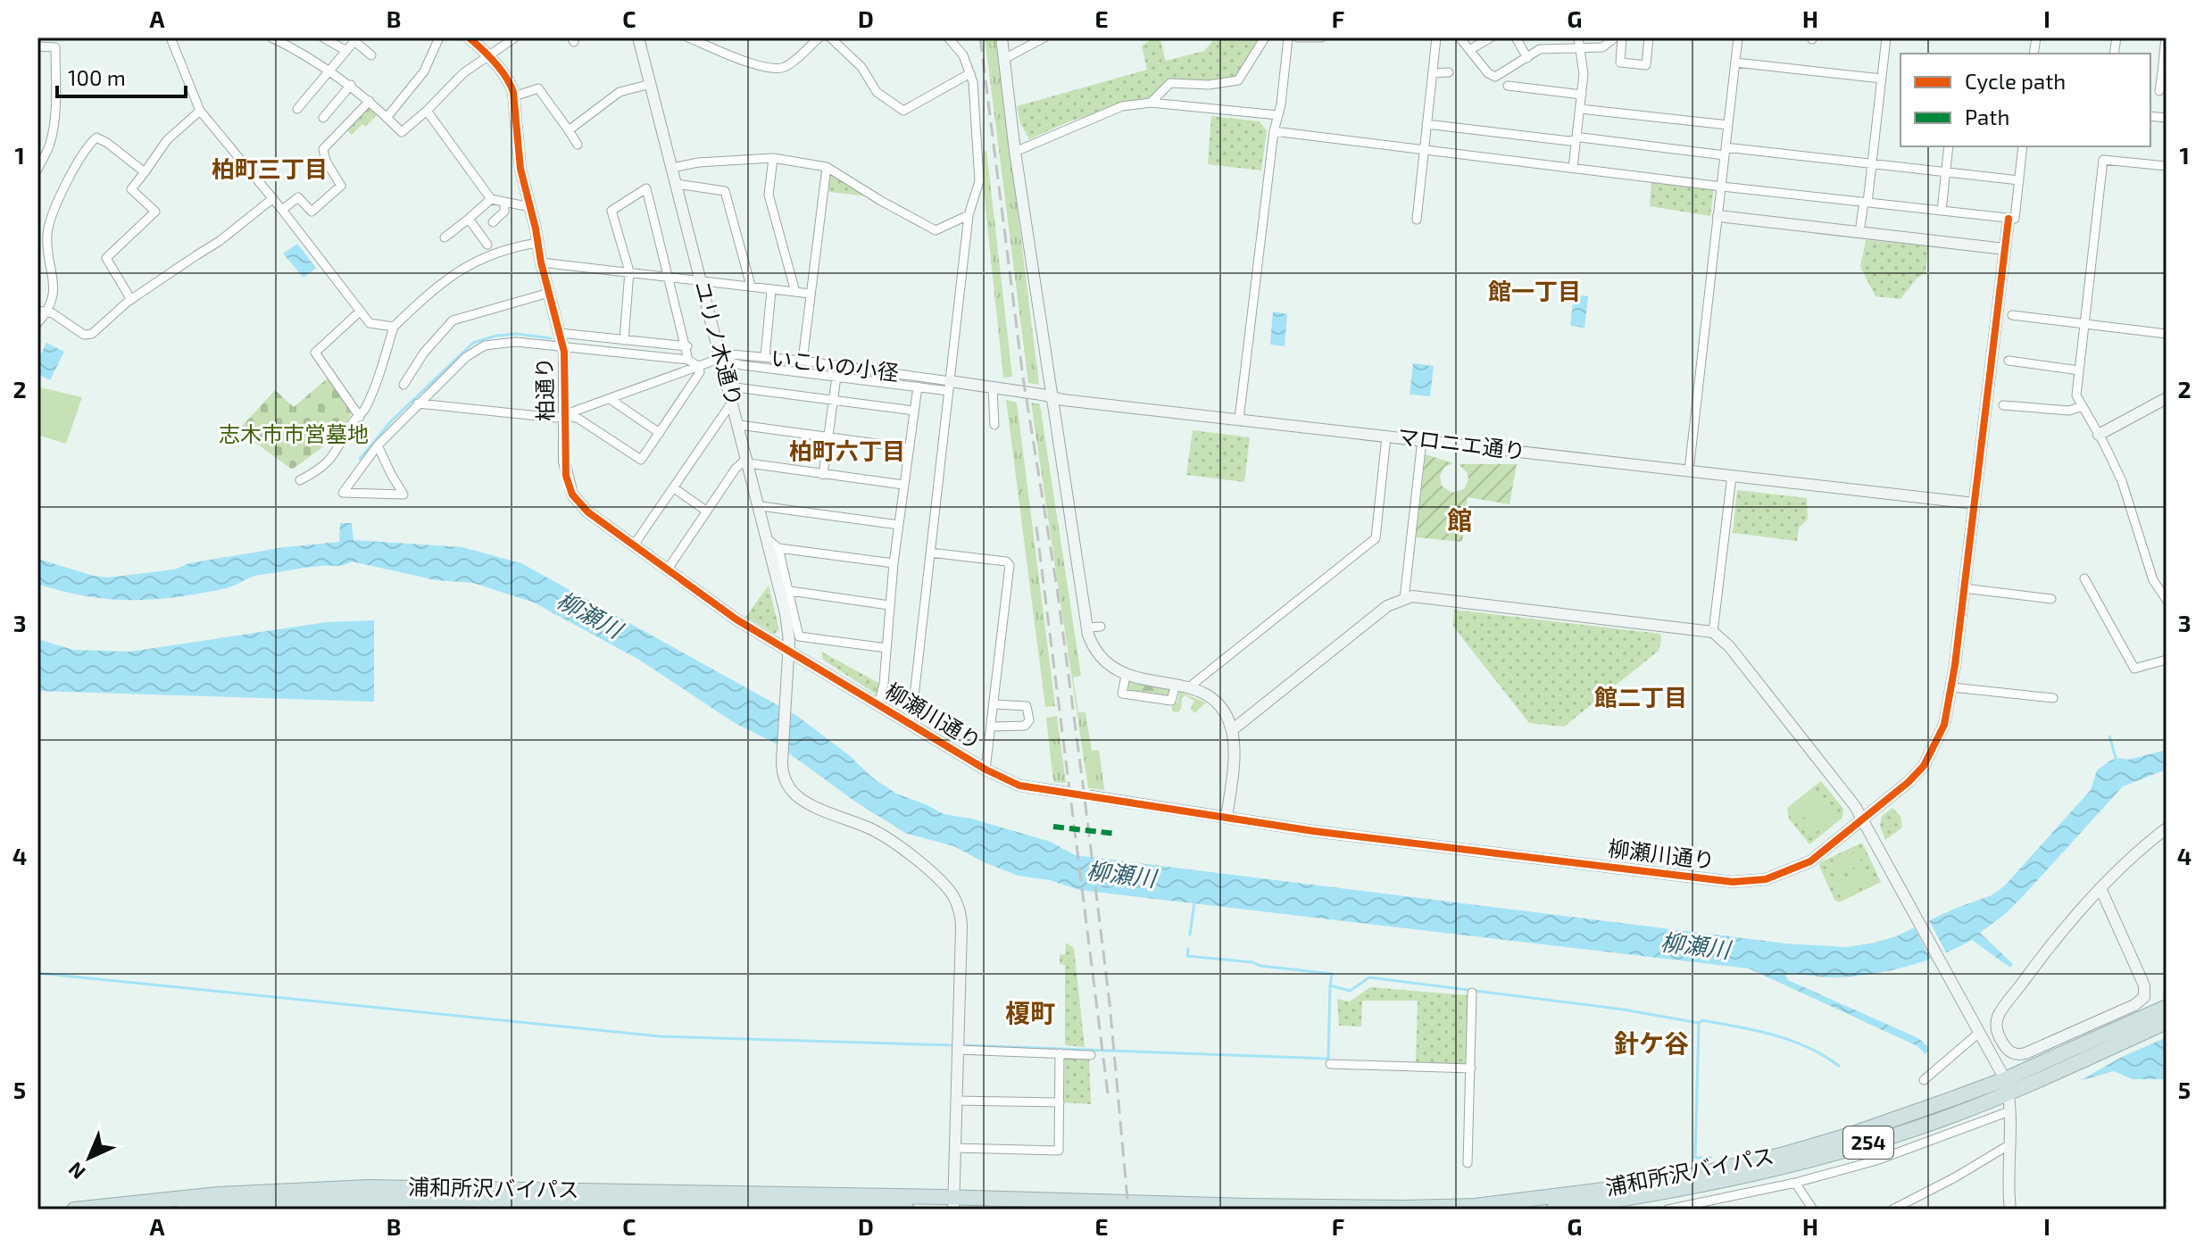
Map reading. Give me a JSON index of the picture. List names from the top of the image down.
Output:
{
  "streets": {
    "highway": ["254", "浦和所沢バイパス"],
    "street": [
      "ユリノ木通り",
      "いこいの小径",
      "柏通り",
      "マロニエ通り",
      "柳瀬川通り"
    ]
  },
  "crossings": [
    ["ユリノ木通り", "いこいの小径"],
    ["ユリノ木通り", "柏通り"],
    ["ユリノ木通り", "柳瀬川通り"],
    ["いこいの小径", "柏通り"],
    ["いこいの小径", "マロニエ通り"],
    ["柏通り", "柳瀬川通り"],
    ["マロニエ通り", "柳瀬川通り"]
  ],
  "districts": [
    "柏町三丁目",
    "館一丁目",
    "柏町六丁目",
    "館",
    "館二丁目",
    "榎町",
    "針ケ谷"
  ],
  "water": ["柳瀬川"],
  "parks": ["志木市市営墓地"],
  "legend": ["Cycle path", "Path"],
  "scale_bar": "100 m",
  "north": "bottom left",
  "grid": {
    "columns": [
      "A",
      "B",
      "C",
      "D",
      "E",
      "F",
      "G",
      "H",
      "I"
    ],
    "rows": [
      "1",
      "2",
      "3",
      "4",
      "5"
    ]
  }
}
